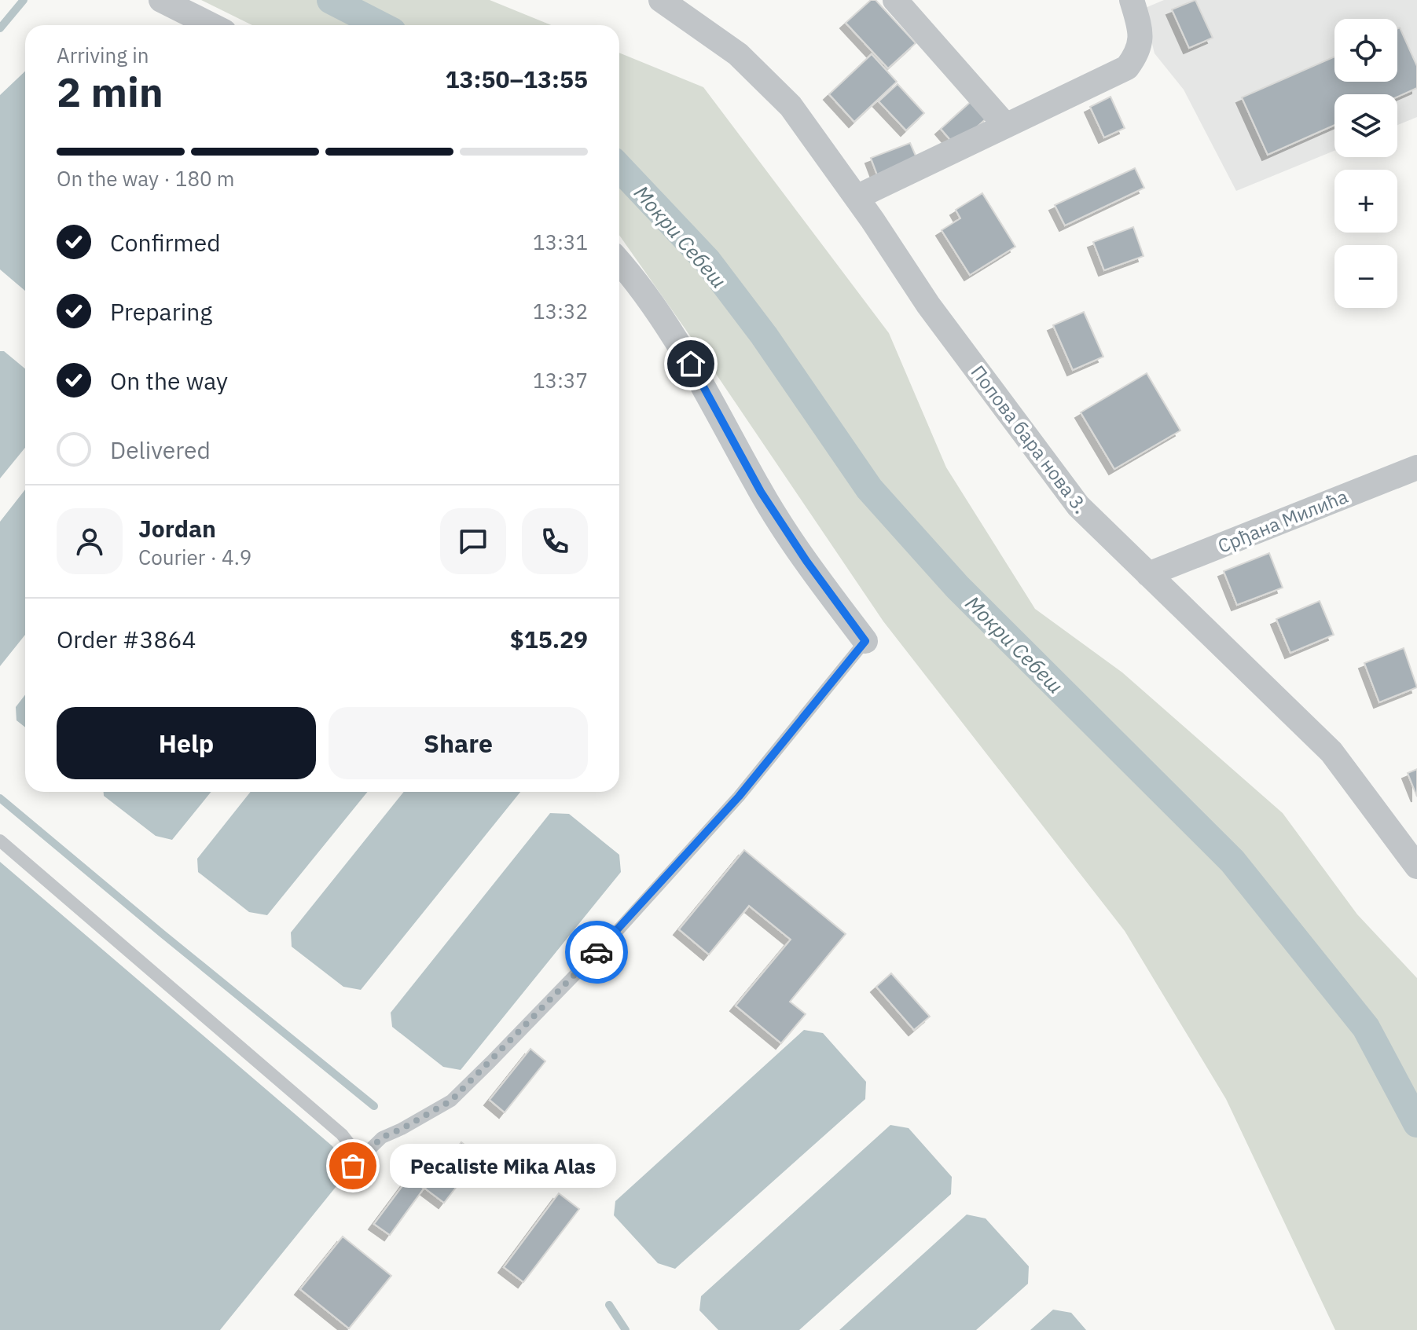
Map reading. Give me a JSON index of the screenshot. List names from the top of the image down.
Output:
{
  "streets": {
    "street": ["Попова бара нова 3.", "Срђана Милића"]
  },
  "crossings": [
    ["Попова бара нова 3.", "Срђана Милића"]
  ],
  "water": ["Мокри Себеш"],
  "places": ["Pecaliste Mika Alas"],
  "page": {
    "map_buttons": ["+", "−"],
    "heading": ["2 min", "Arriving in", "13:50–13:55"],
    "panel": [
      "Jordan",
      "Courier · 4.9",
      "Order #3864",
      "$15.29"
    ],
    "bar": "On the way · 180 m",
    "list": [
      ["Confirmed", "13:31"],
      ["Preparing", "13:32"],
      ["On the way", "13:37"],
      "Delivered"
    ],
    "buttons": ["Help", "Share"],
    "bubble": "Pecaliste Mika Alas"
  }
}
